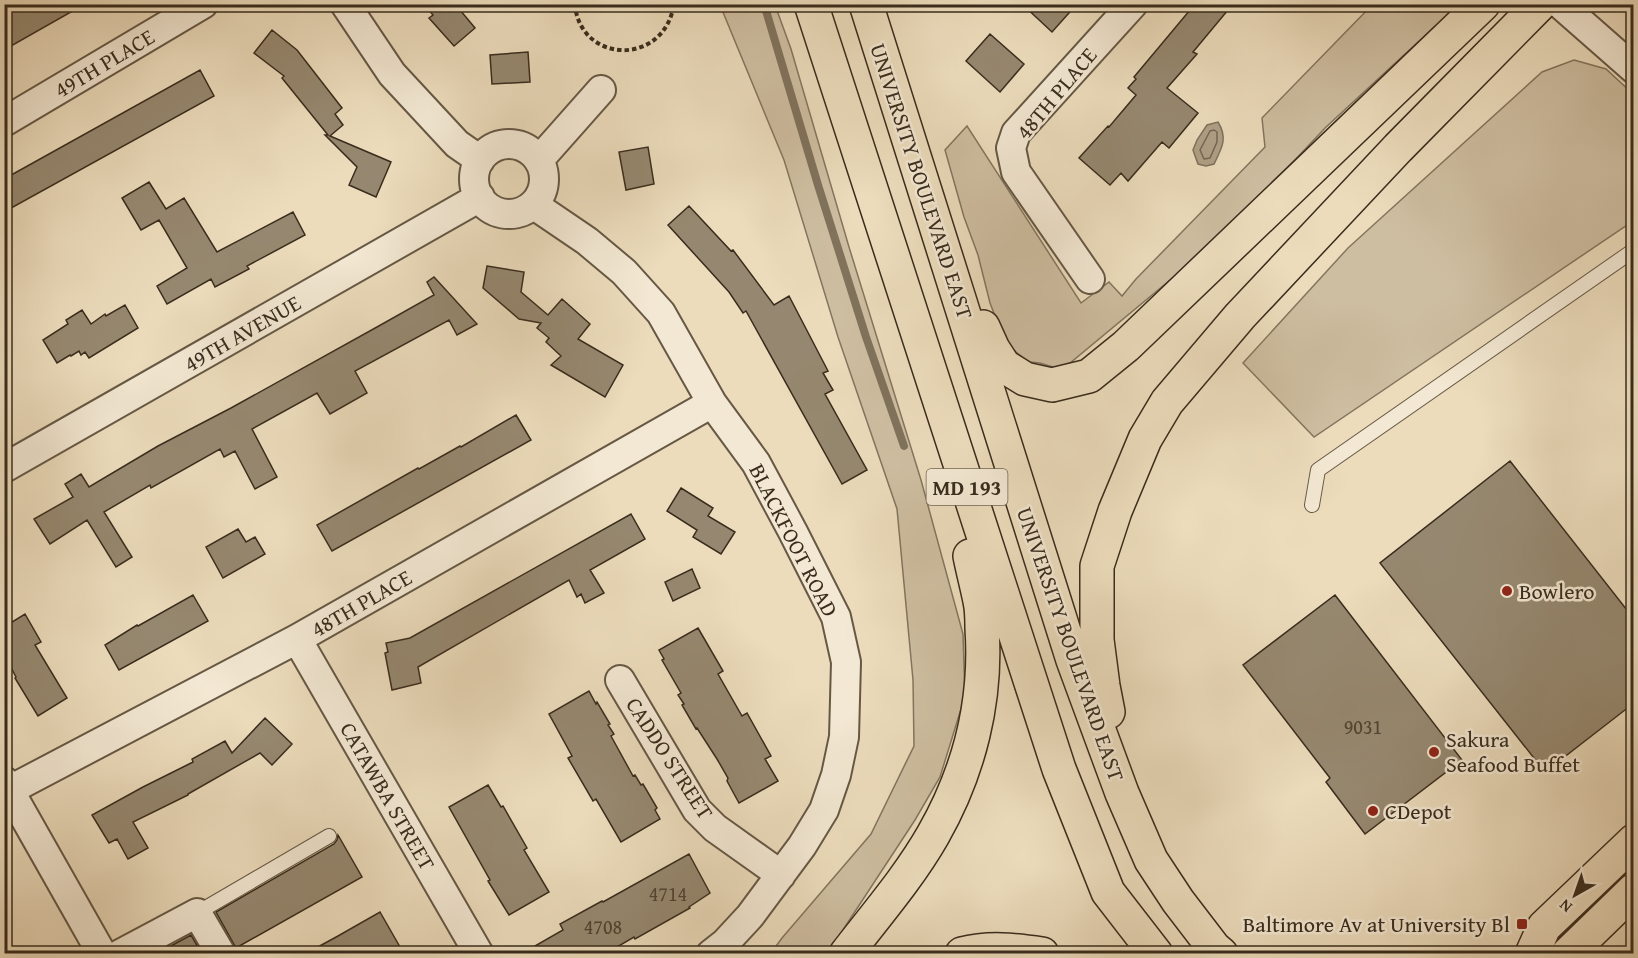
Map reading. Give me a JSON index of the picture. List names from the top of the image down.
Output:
{
  "streets": {
    "main road": ["UNIVERSITY BOULEVARD EAST", "MD 193"],
    "street": [
      "49TH PLACE",
      "48TH PLACE",
      "49TH AVENUE",
      "BLACKFOOT ROAD",
      "CADDO STREET",
      "CATAWBA STREET"
    ]
  },
  "crossings": [
    ["48TH PLACE", "BLACKFOOT ROAD"],
    ["48TH PLACE", "CATAWBA STREET"],
    ["49TH AVENUE", "BLACKFOOT ROAD"],
    ["BLACKFOOT ROAD", "CADDO STREET"]
  ],
  "places": {
    "other": ["Bowlero", "Sakura Seafood Buffet", "CDepot"],
    "transit": ["Baltimore Av at University Bl"]
  },
  "house_numbers": ["9031", "4714", "4708"],
  "north": "bottom left"
}
